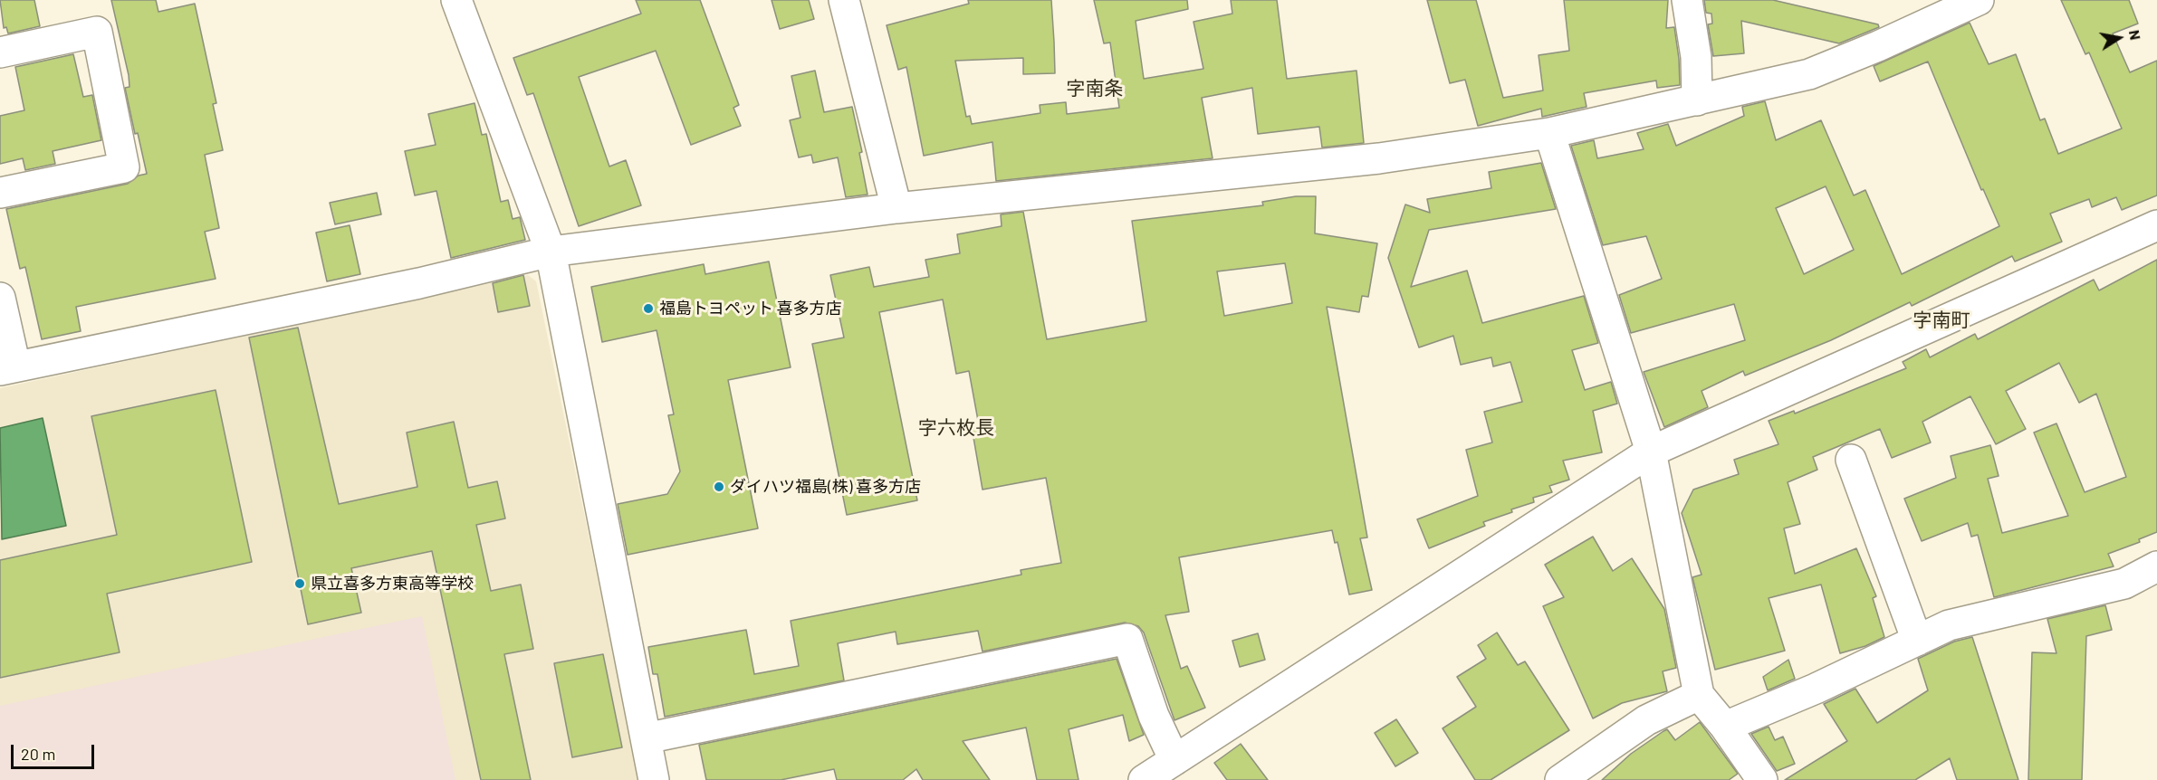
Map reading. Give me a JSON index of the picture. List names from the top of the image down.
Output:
{
  "districts": ["字南条", "字南町", "字六枚長"],
  "places": ["福島トヨペット 喜多方店", "ダイハツ福島(株) 喜多方店", "県立喜多方東高等学校"],
  "scale_bar": "20 m",
  "north": "right"
}
